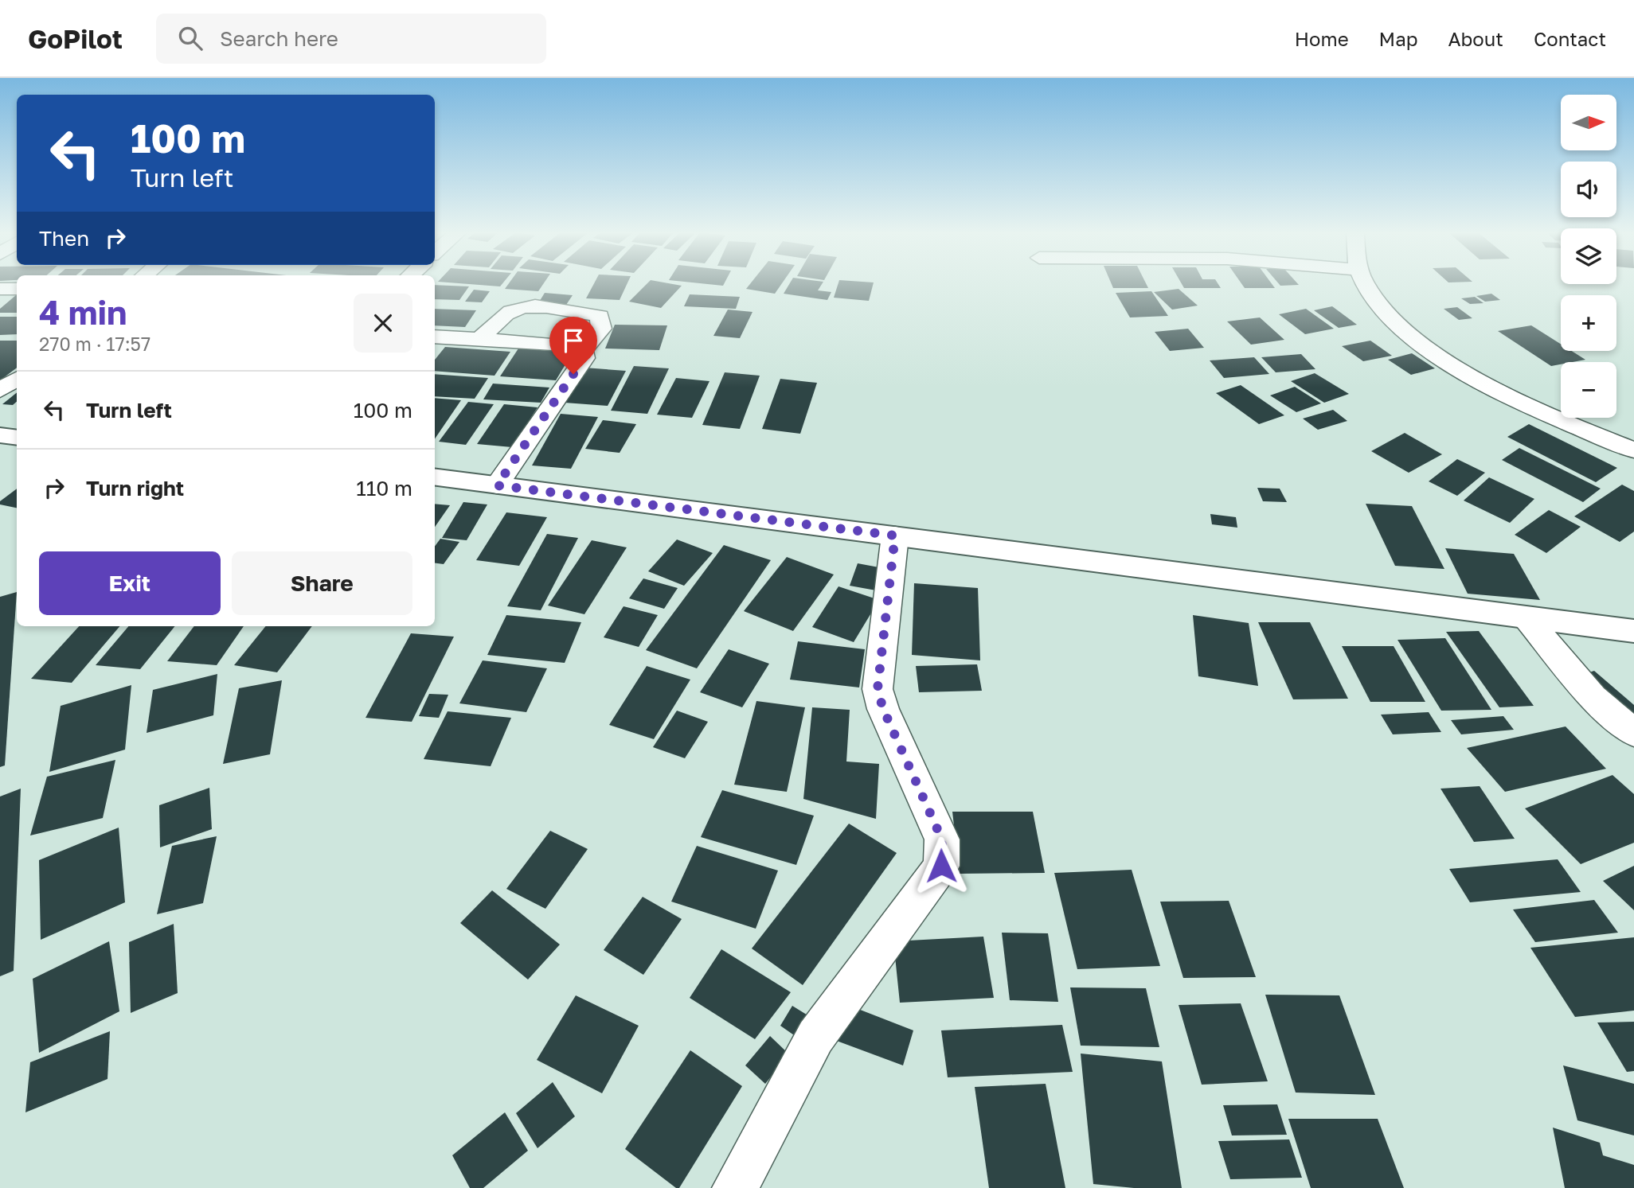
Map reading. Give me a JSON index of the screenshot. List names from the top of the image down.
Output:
{
  "north": "right",
  "page": {
    "header": "GoPilot",
    "search": "Search here",
    "nav": [
      "Home",
      "Map",
      "About",
      "Contact"
    ],
    "map_buttons": ["+", "−"],
    "turn": ["100 m", "Turn left"],
    "then": "Then",
    "heading": ["4 min", "270 m · 17:57"],
    "list": [
      {
        "name": "Turn left",
        "value": "100 m"
      },
      {
        "name": "Turn right",
        "value": "110 m"
      }
    ],
    "buttons": ["Exit", "Share"]
  }
}
